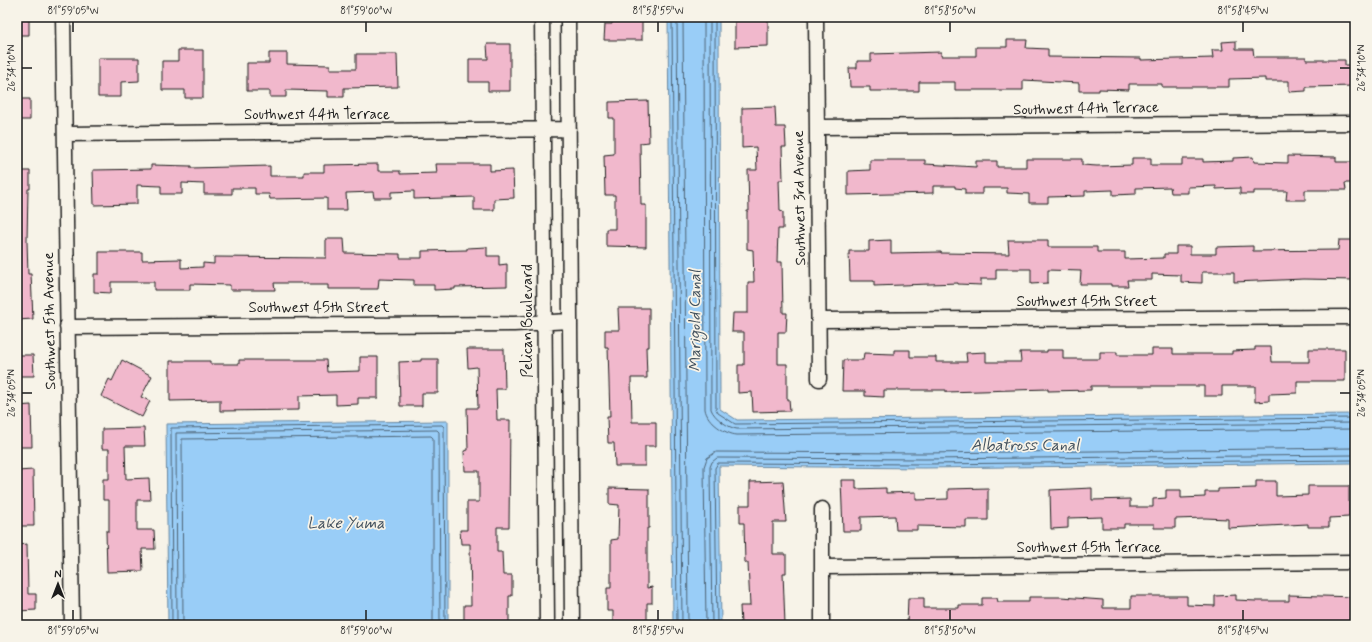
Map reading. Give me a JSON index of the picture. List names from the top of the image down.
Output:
{
  "streets": {
    "street": [
      "Southwest 44th Terrace",
      "Southwest 3rd Avenue",
      "Southwest 45th Street",
      "Southwest 5th Avenue",
      "Pelican Boulevard",
      "Southwest 45th Terrace"
    ]
  },
  "crossings": [
    ["Southwest 44th Terrace", "Southwest 3rd Avenue"],
    ["Southwest 44th Terrace", "Southwest 5th Avenue"],
    ["Southwest 44th Terrace", "Pelican Boulevard"],
    ["Southwest 3rd Avenue", "Southwest 45th Street"],
    ["Southwest 45th Street", "Southwest 5th Avenue"],
    ["Southwest 45th Street", "Pelican Boulevard"]
  ],
  "water": ["Marigold Canal", "Albatross Canal", "Lake Yuma"],
  "north": "top",
  "coordinates": [
    "81°59'05\"W",
    "81°59'00\"W",
    "81°58'55\"W",
    "81°58'50\"W",
    "81°58'45\"W",
    "26°34'10\"N",
    "26°34'05\"N"
  ]
}
